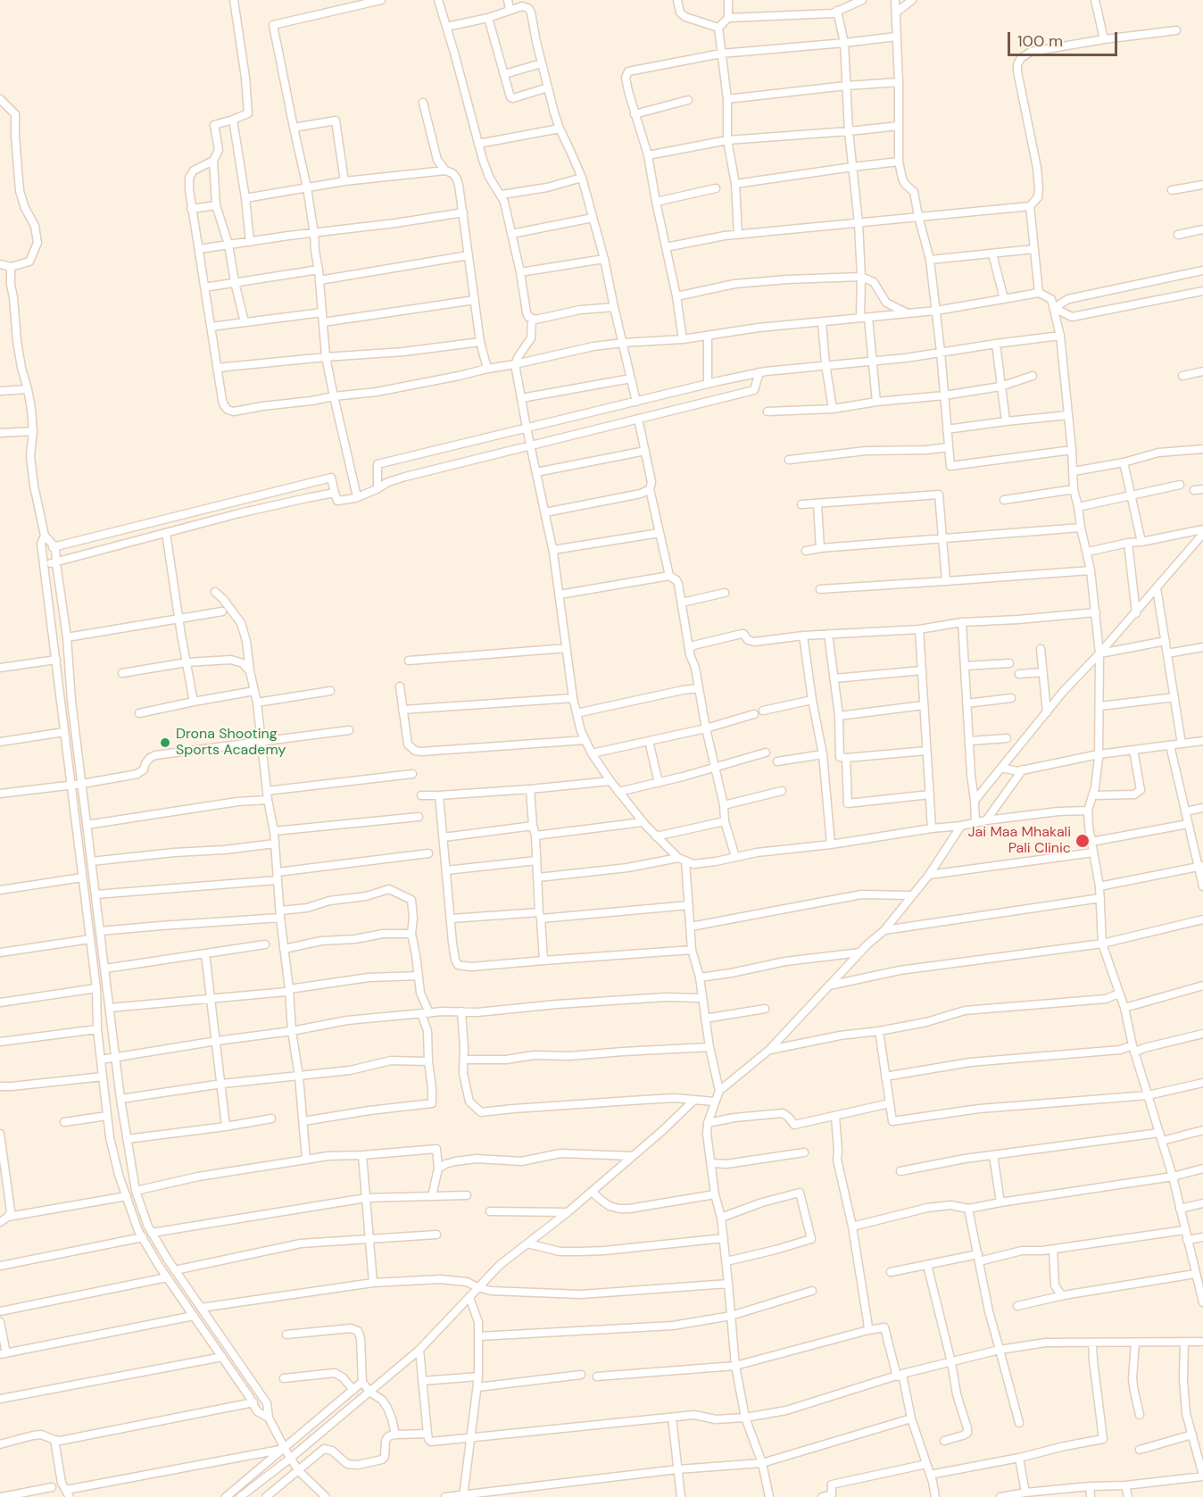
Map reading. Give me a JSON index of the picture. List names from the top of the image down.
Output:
{
  "places": ["Drona Shooting Sports Academy", "Jai Maa Mhakali Pali Clinic"],
  "scale_bar": "100 m"
}
